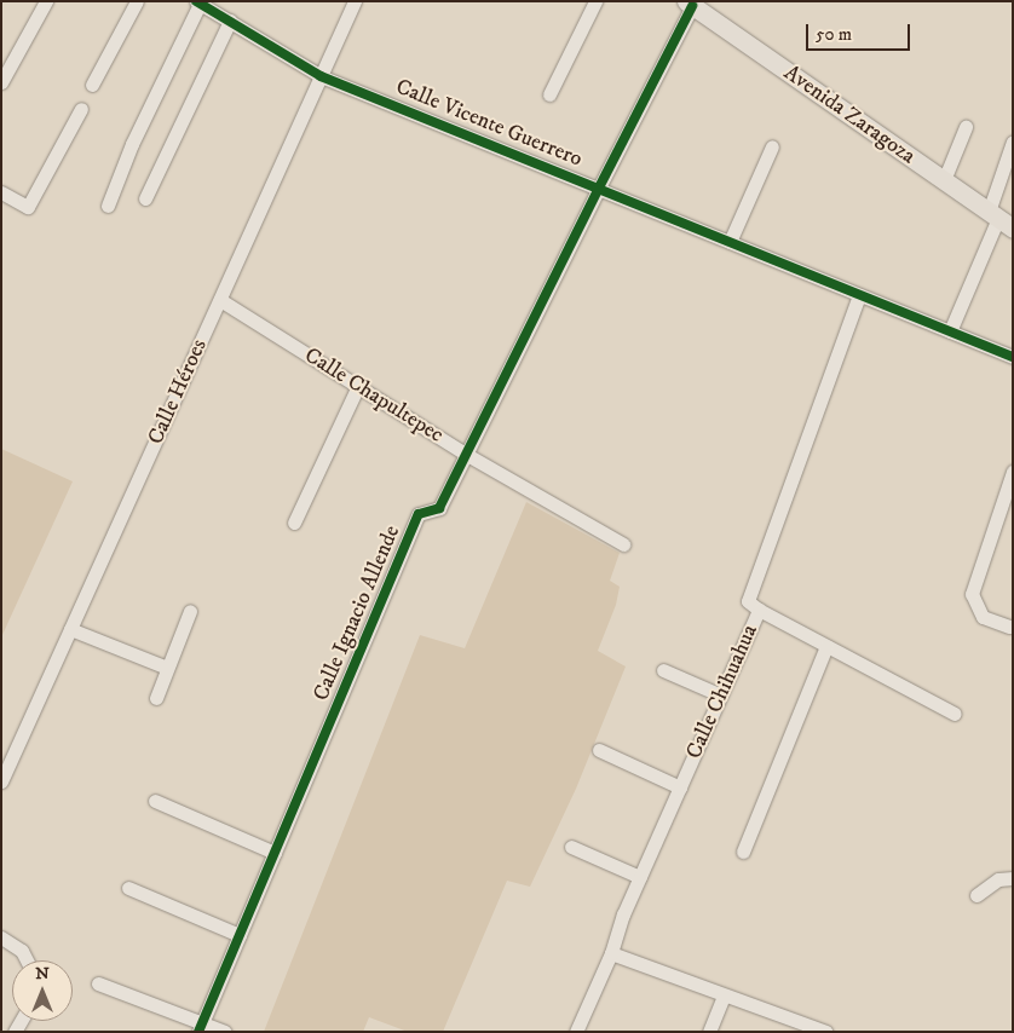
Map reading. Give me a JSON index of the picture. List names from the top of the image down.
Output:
{
  "streets": {
    "main road": ["Avenida Zaragoza"],
    "street": [
      "Calle Vicente Guerrero",
      "Calle Héroes",
      "Calle Chapultepec",
      "Calle Ignacio Allende",
      "Calle Chihuahua"
    ]
  },
  "crossings": [
    ["Avenida Zaragoza", "Calle Ignacio Allende"],
    ["Calle Vicente Guerrero", "Calle Héroes"],
    ["Calle Vicente Guerrero", "Calle Ignacio Allende"],
    ["Calle Vicente Guerrero", "Calle Chihuahua"],
    ["Calle Héroes", "Calle Chapultepec"],
    ["Calle Chapultepec", "Calle Ignacio Allende"]
  ],
  "scale_bar": "50 m",
  "north": "top"
}
